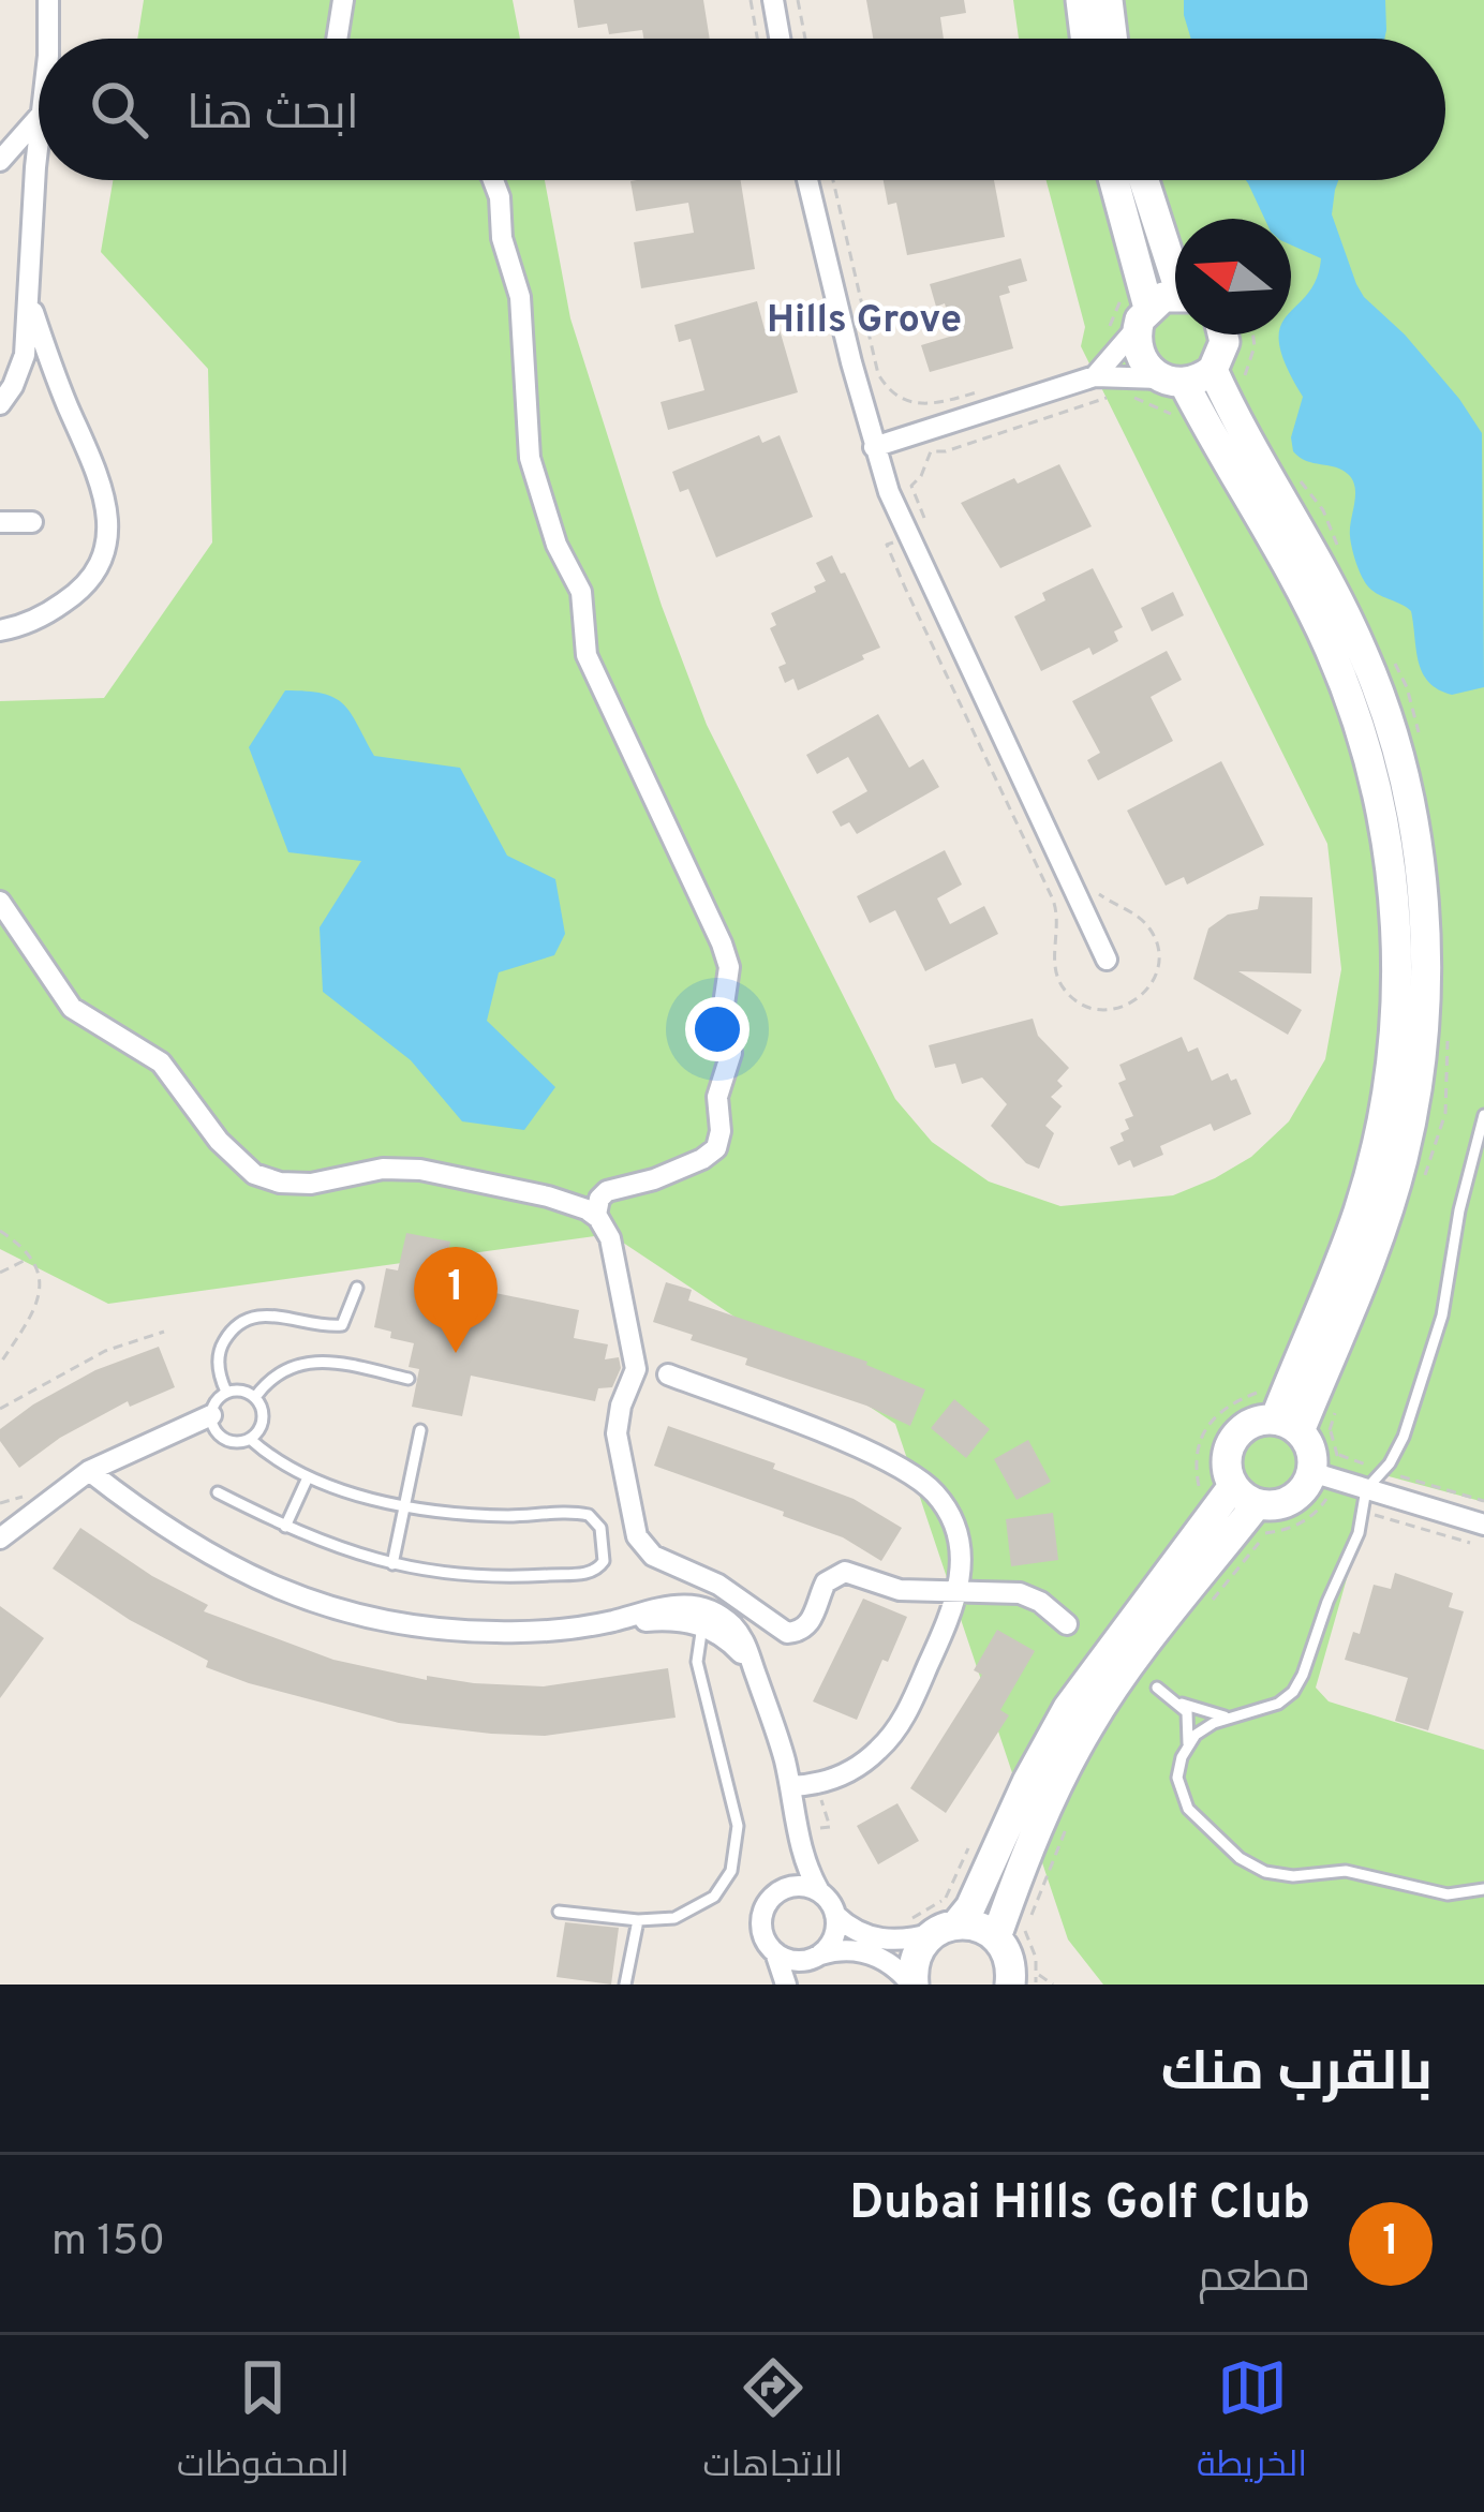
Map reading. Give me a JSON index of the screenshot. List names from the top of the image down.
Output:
{
  "districts": ["Hills Grove"],
  "north": "left",
  "page": {
    "search": "ابحث هنا",
    "pins": "1",
    "heading": "بالقرب منك",
    "list": [
      {
        "mark": "1",
        "name": "Dubai Hills Golf Club",
        "note": "مطعم",
        "value": "150 m"
      }
    ],
    "nav": ["الخريطة", "الاتجاهات", "المحفوظات"]
  }
}
